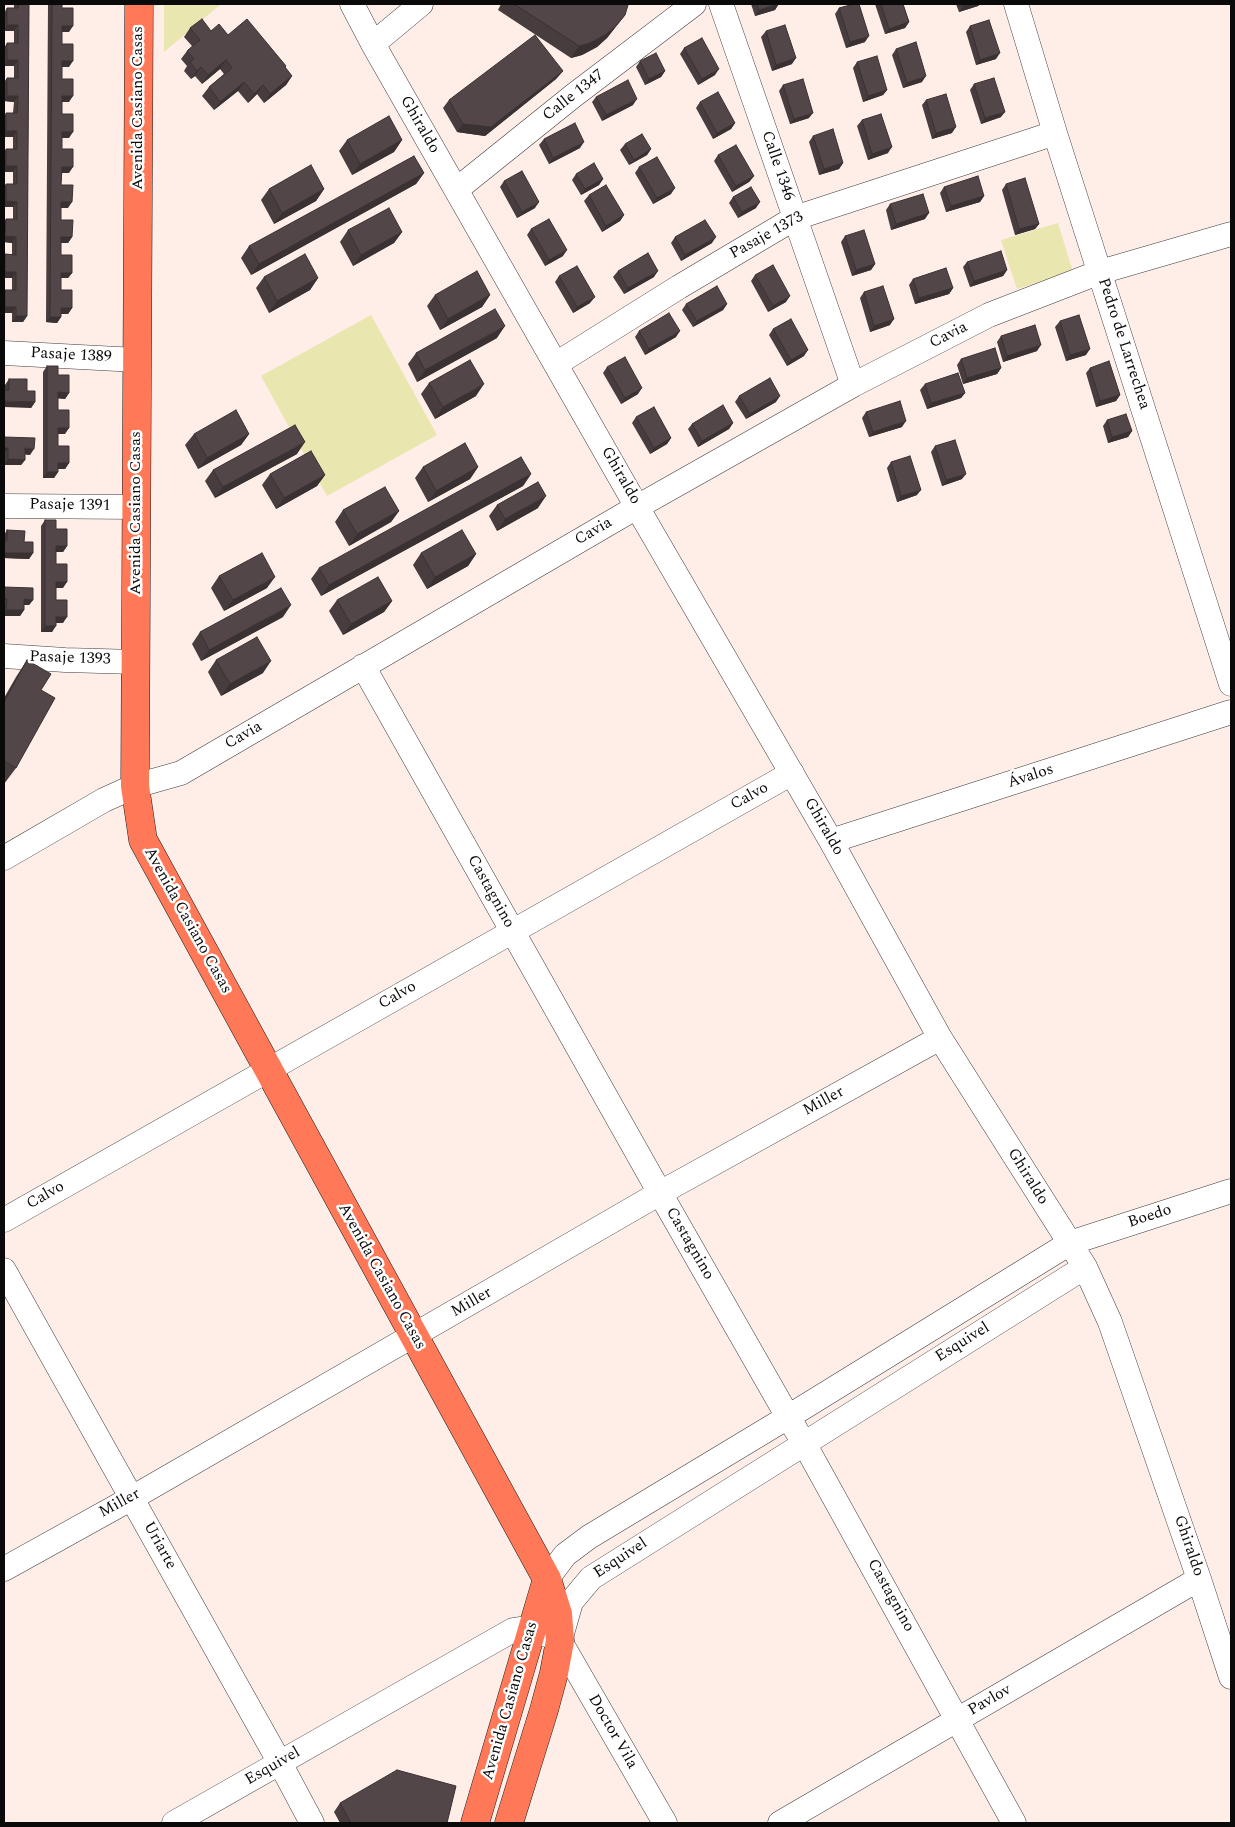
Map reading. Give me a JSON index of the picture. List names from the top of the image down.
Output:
{
  "streets": {
    "main road": ["Avenida Casiano Casas"],
    "street": [
      "Calle 1347",
      "Ghiraldo",
      "Calle 1346",
      "Pasaje 1373",
      "Cavia",
      "Pedro de Larrechea",
      "Pasaje 1389",
      "Pasaje 1391",
      "Pasaje 1393",
      "Ávalos",
      "Calvo",
      "Castagnino",
      "Miller",
      "Boedo",
      "Esquivel",
      "Uriarte",
      "Pavlov",
      "Doctor Vila"
    ]
  },
  "crossings": [
    ["Calle 1347", "Ghiraldo"],
    ["Avenida Casiano Casas", "Cavia"],
    ["Avenida Casiano Casas", "Pasaje 1389"],
    ["Avenida Casiano Casas", "Pasaje 1391"],
    ["Avenida Casiano Casas", "Pasaje 1393"],
    ["Avenida Casiano Casas", "Calvo"],
    ["Avenida Casiano Casas", "Miller"],
    ["Avenida Casiano Casas", "Esquivel"],
    ["Avenida Casiano Casas", "Doctor Vila"],
    ["Ghiraldo", "Pasaje 1373"],
    ["Ghiraldo", "Cavia"],
    ["Ghiraldo", "Ávalos"],
    ["Ghiraldo", "Calvo"],
    ["Ghiraldo", "Miller"],
    ["Ghiraldo", "Boedo"],
    ["Ghiraldo", "Esquivel"],
    ["Ghiraldo", "Pavlov"],
    ["Calle 1346", "Pasaje 1373"],
    ["Calle 1346", "Cavia"],
    ["Pasaje 1373", "Pedro de Larrechea"],
    ["Cavia", "Pedro de Larrechea"],
    ["Cavia", "Castagnino"],
    ["Calvo", "Castagnino"],
    ["Castagnino", "Miller"],
    ["Castagnino", "Esquivel"],
    ["Castagnino", "Pavlov"],
    ["Miller", "Uriarte"],
    ["Boedo", "Esquivel"],
    ["Esquivel", "Uriarte"],
    ["Esquivel", "Doctor Vila"]
  ]
}
